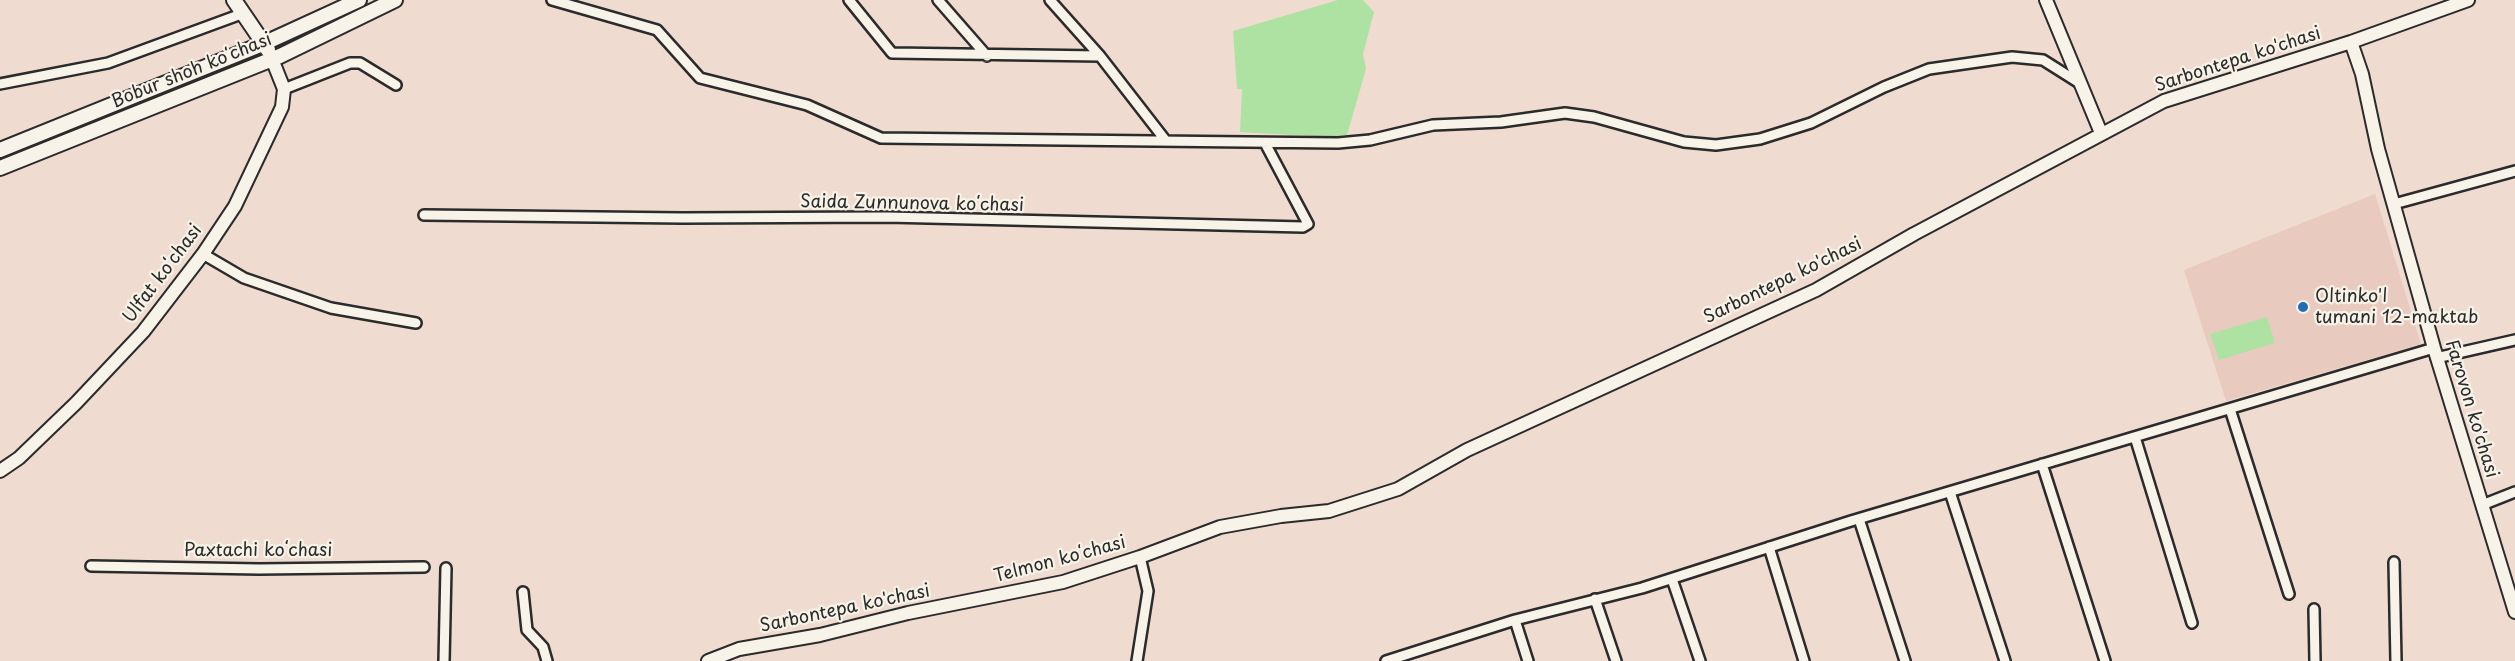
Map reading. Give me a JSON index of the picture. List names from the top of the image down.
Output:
{
  "streets": {
    "main road": ["Bobur shoh koʻchasi"],
    "street": [
      "Sarbontepa ko'chasi",
      "Saida Zunnunova koʻchasi",
      "Ulfat koʻchasi",
      "Farovon ko'chasi",
      "Paxtachi koʻchasi",
      "Telmon koʻchasi"
    ]
  },
  "crossings": [
    ["Sarbontepa ko'chasi", "Farovon ko'chasi"],
    ["Sarbontepa ko'chasi", "Telmon koʻchasi"]
  ],
  "places": ["Oltinko'l tumani 12-maktab"]
}
